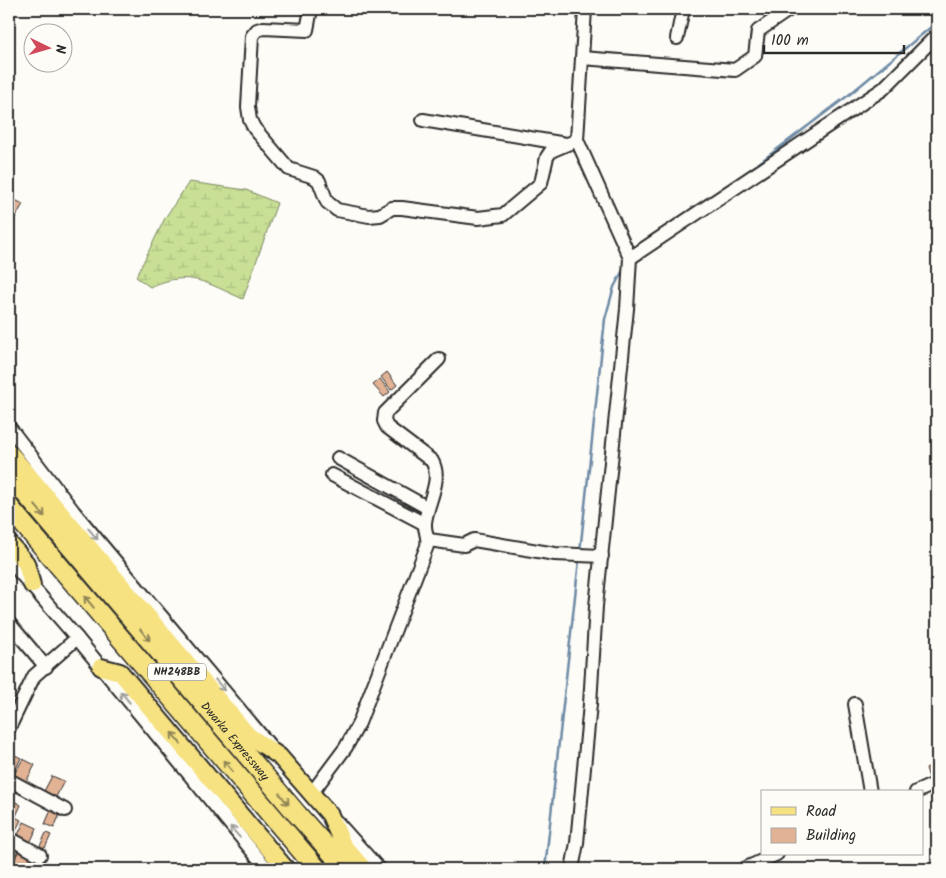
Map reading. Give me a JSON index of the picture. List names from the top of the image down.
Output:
{
  "streets": {
    "highway": ["NH248BB", "Dwarka Expressway"]
  },
  "legend": ["Road", "Building"],
  "scale_bar": "100 m",
  "north": "right"
}
